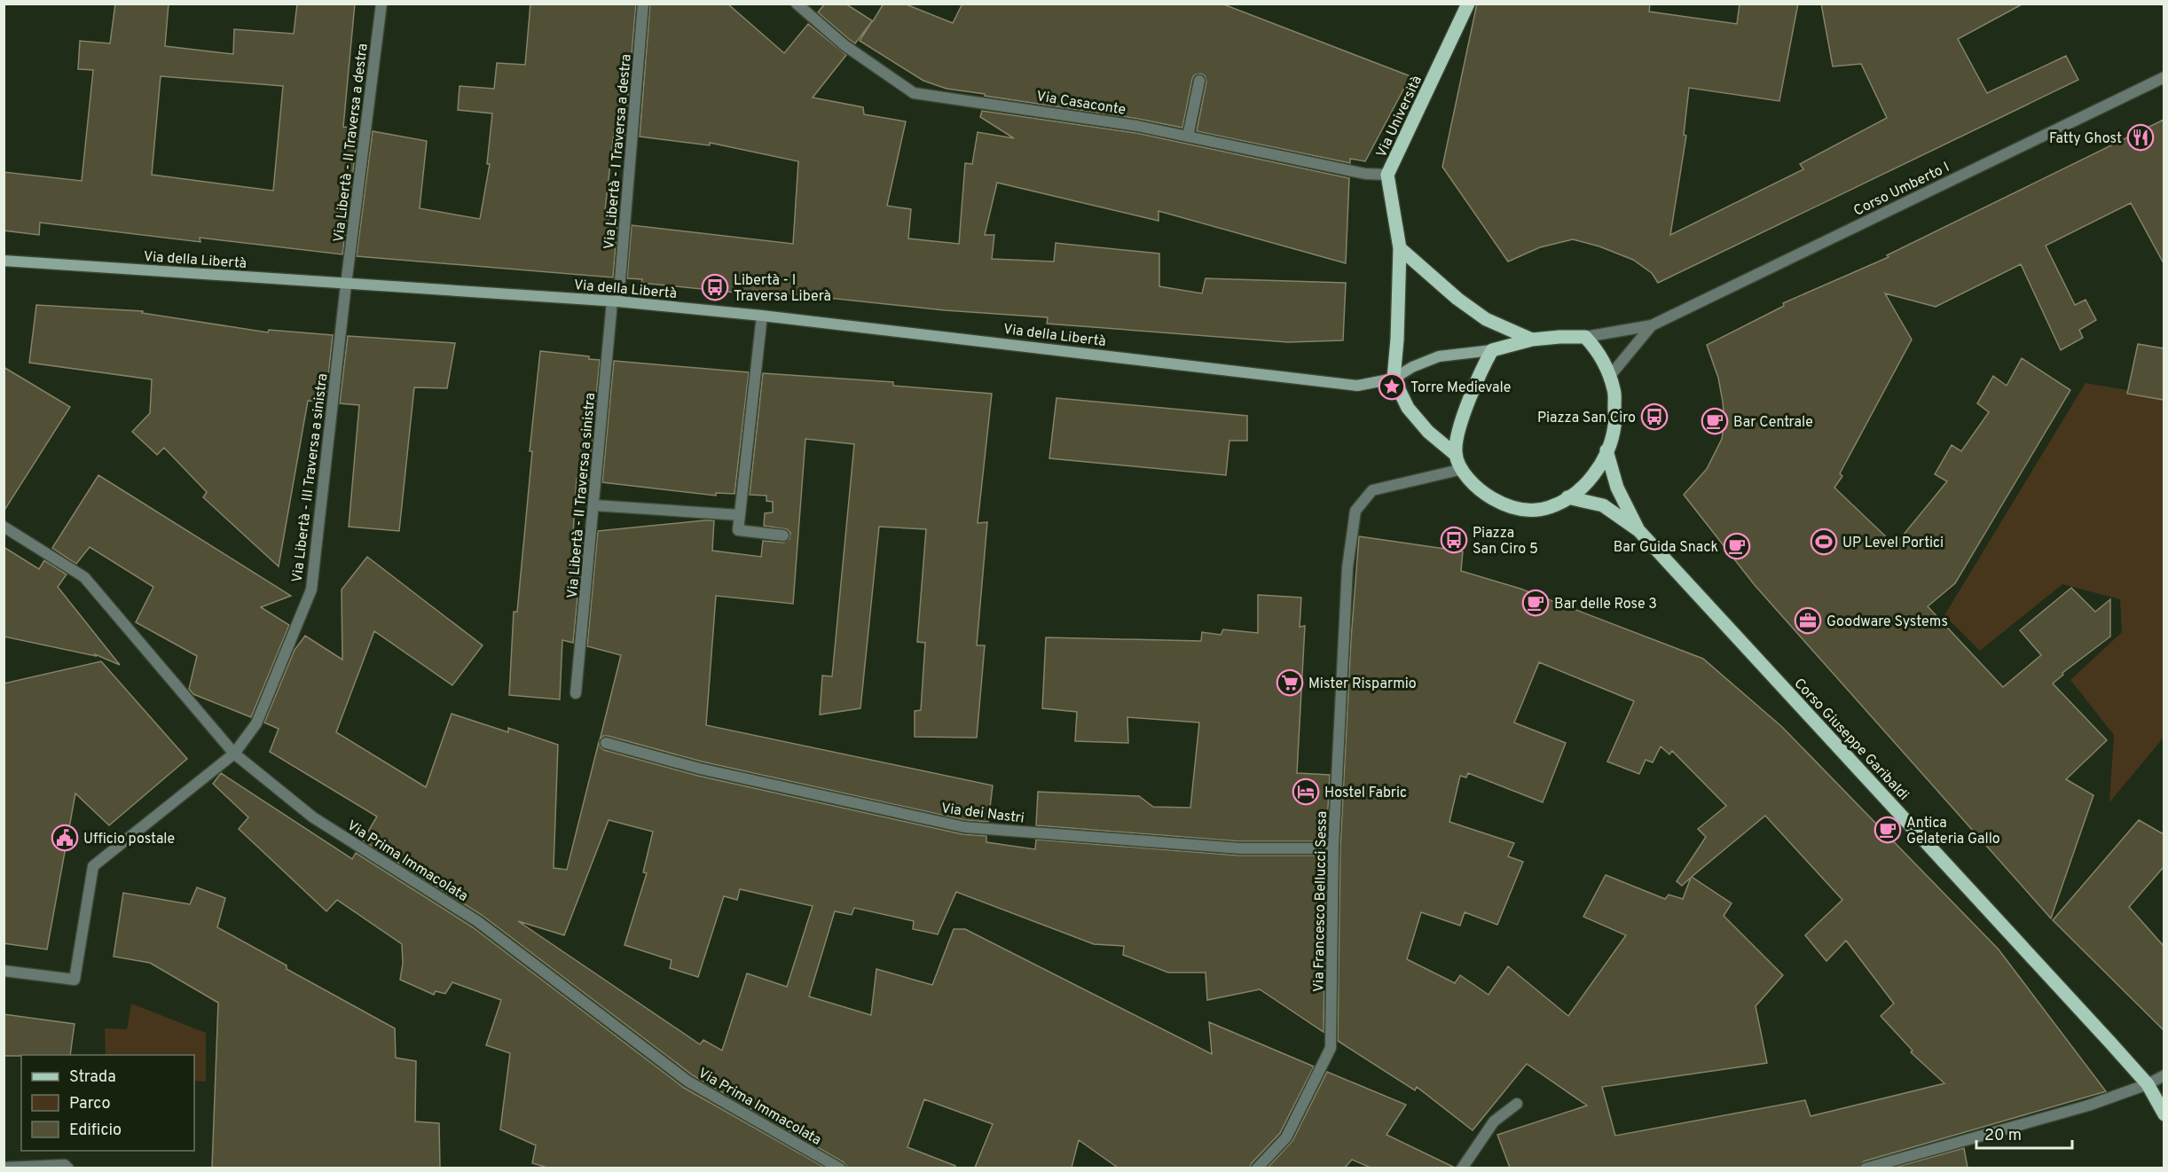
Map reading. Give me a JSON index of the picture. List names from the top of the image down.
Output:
{
  "streets": {
    "main road": ["Via Università", "Corso Giuseppe Garibaldi"],
    "street": [
      "Via Casaconte",
      "Via Libertà - II Traversa a destra",
      "Via Libertà - I Traversa a destra",
      "Corso Umberto I",
      "Via della Libertà",
      "Via Libertà - III Traversa a sinistra",
      "Via Libertà - II Traversa a sinistra",
      "Via dei Nastri",
      "Via Prima Immacolata",
      "Via Francesco Bellucci Sessa"
    ]
  },
  "crossings": [
    ["Via Casaconte", "Via Università"],
    ["Via Università", "Via della Libertà"],
    ["Via Libertà - II Traversa a destra", "Via della Libertà"],
    ["Via Libertà - II Traversa a destra", "Via Libertà - III Traversa a sinistra"],
    ["Via Libertà - I Traversa a destra", "Via della Libertà"],
    ["Via Libertà - I Traversa a destra", "Via Libertà - II Traversa a sinistra"],
    ["Corso Umberto I", "Via della Libertà"],
    ["Corso Umberto I", "Corso Giuseppe Garibaldi"],
    ["Corso Umberto I", "Via Francesco Bellucci Sessa"],
    ["Via della Libertà", "Via Libertà - III Traversa a sinistra"],
    ["Via della Libertà", "Via Libertà - II Traversa a sinistra"],
    ["Via della Libertà", "Corso Giuseppe Garibaldi"],
    ["Via della Libertà", "Via Francesco Bellucci Sessa"],
    ["Via Libertà - III Traversa a sinistra", "Via Prima Immacolata"],
    ["Corso Giuseppe Garibaldi", "Via Francesco Bellucci Sessa"],
    ["Via dei Nastri", "Via Francesco Bellucci Sessa"]
  ],
  "places": {
    "restaurant": ["Fatty Ghost"],
    "bus stop": ["Libertà - I Traversa Liberà", "Piazza San Ciro", "Piazza San Ciro 5"],
    "place": ["Torre Medievale"],
    "cafe": [
      "Bar Centrale",
      "Bar Guida Snack",
      "Bar delle Rose 3",
      "Antica Gelateria Gallo"
    ],
    "sports": ["UP Level Portici"],
    "office": ["Goodware Systems"],
    "supermarket": ["Mister Risparmio"],
    "hotel": ["Hostel Fabric"],
    "public building": ["Ufficio postale"]
  },
  "legend": ["Strada", "Parco", "Edificio"],
  "scale_bar": "20 m"
}
